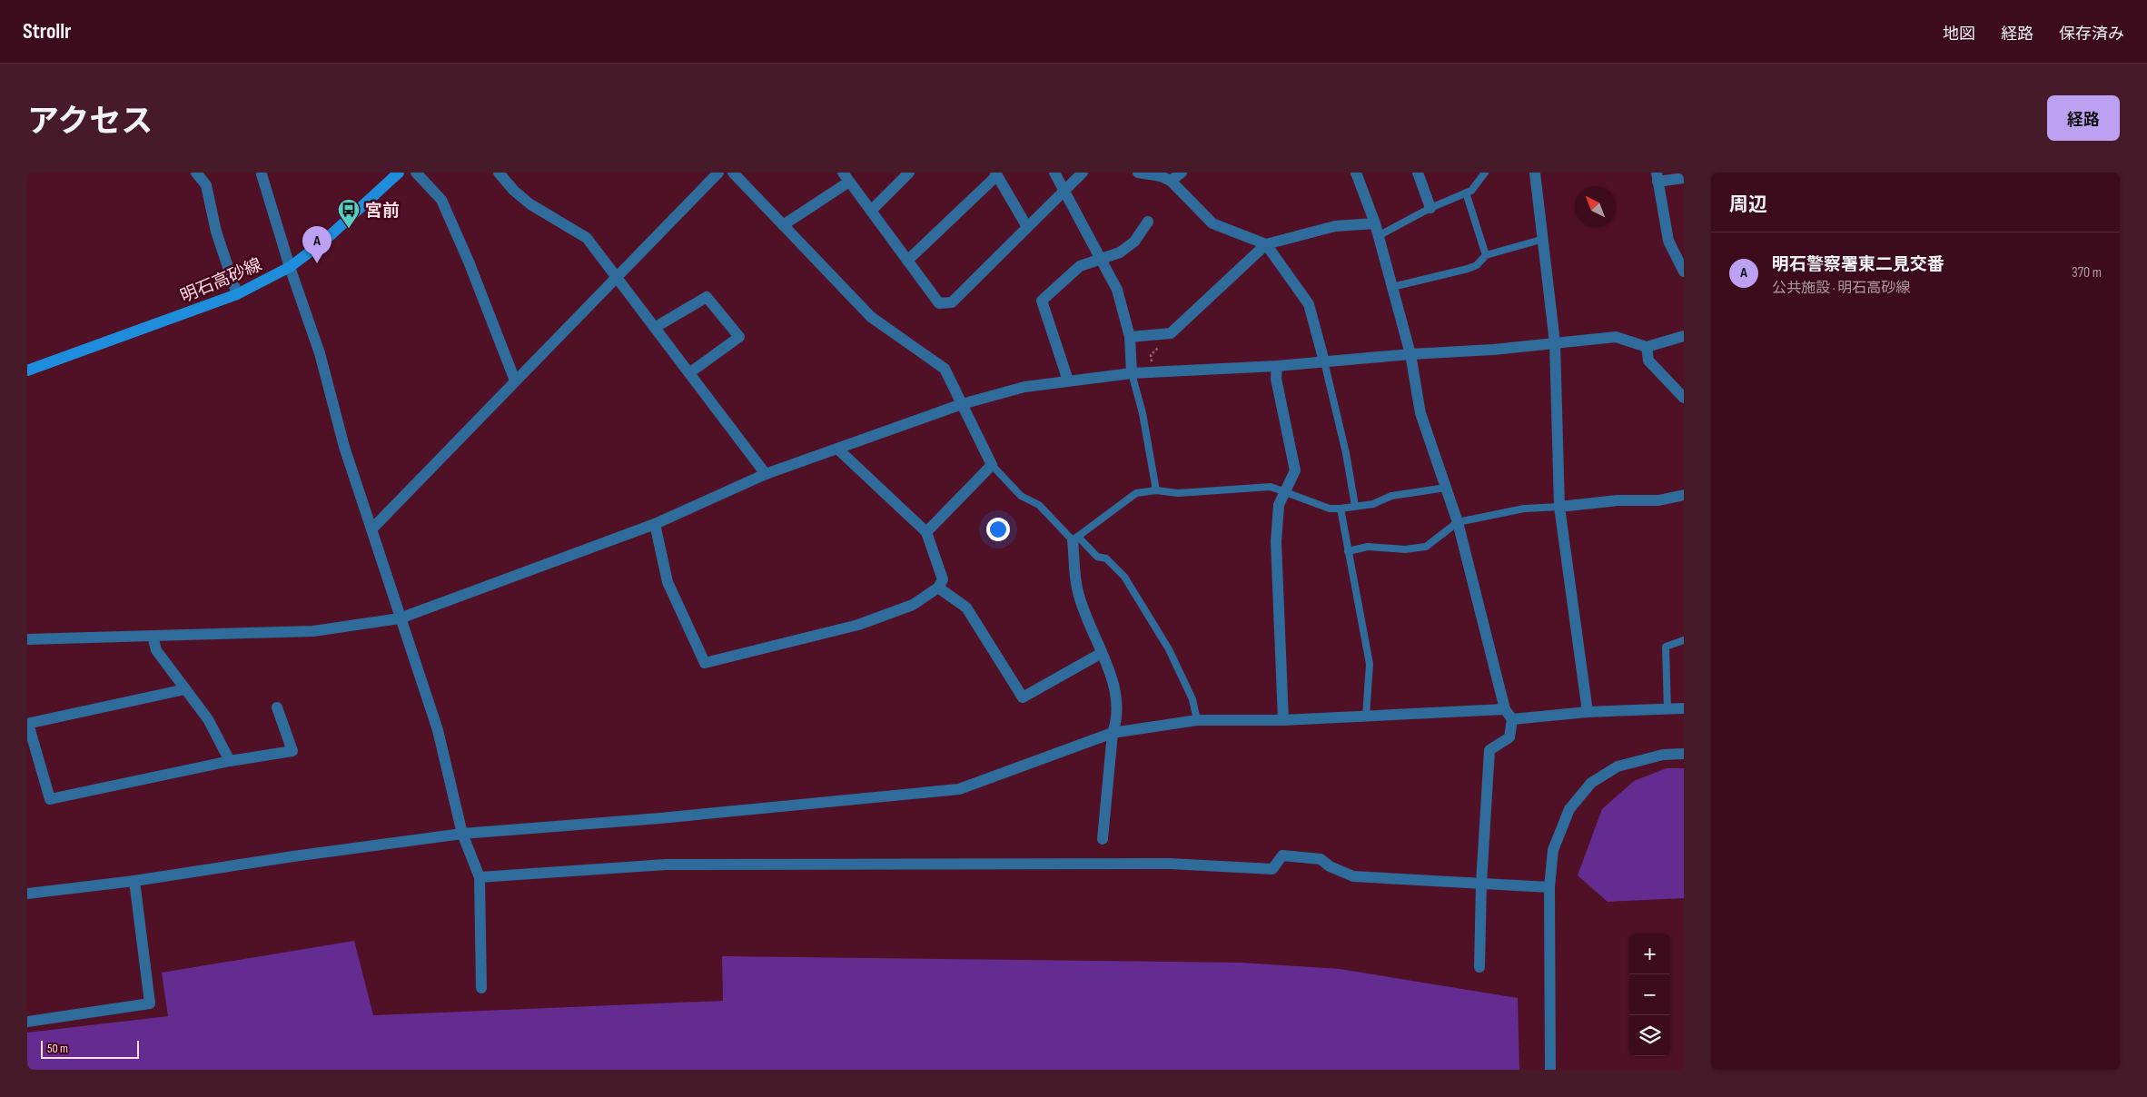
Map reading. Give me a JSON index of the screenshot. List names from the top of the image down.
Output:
{
  "streets": {
    "main road": ["明石高砂線"]
  },
  "places": {
    "bus stop": ["宮前"]
  },
  "scale_bar": "50 m",
  "north": "top left",
  "page": {
    "header": "Strollr",
    "nav": ["地図", "経路", "保存済み"],
    "title": "アクセス",
    "buttons": "経路",
    "heading": "周辺",
    "pins": "A",
    "list": [
      {
        "mark": "A",
        "name": "明石警察署東二見交番",
        "note": "公共施設 · 明石高砂線",
        "value": "370 m"
      }
    ],
    "map_buttons": ["+", "−"],
    "scale": "50 m"
  }
}
